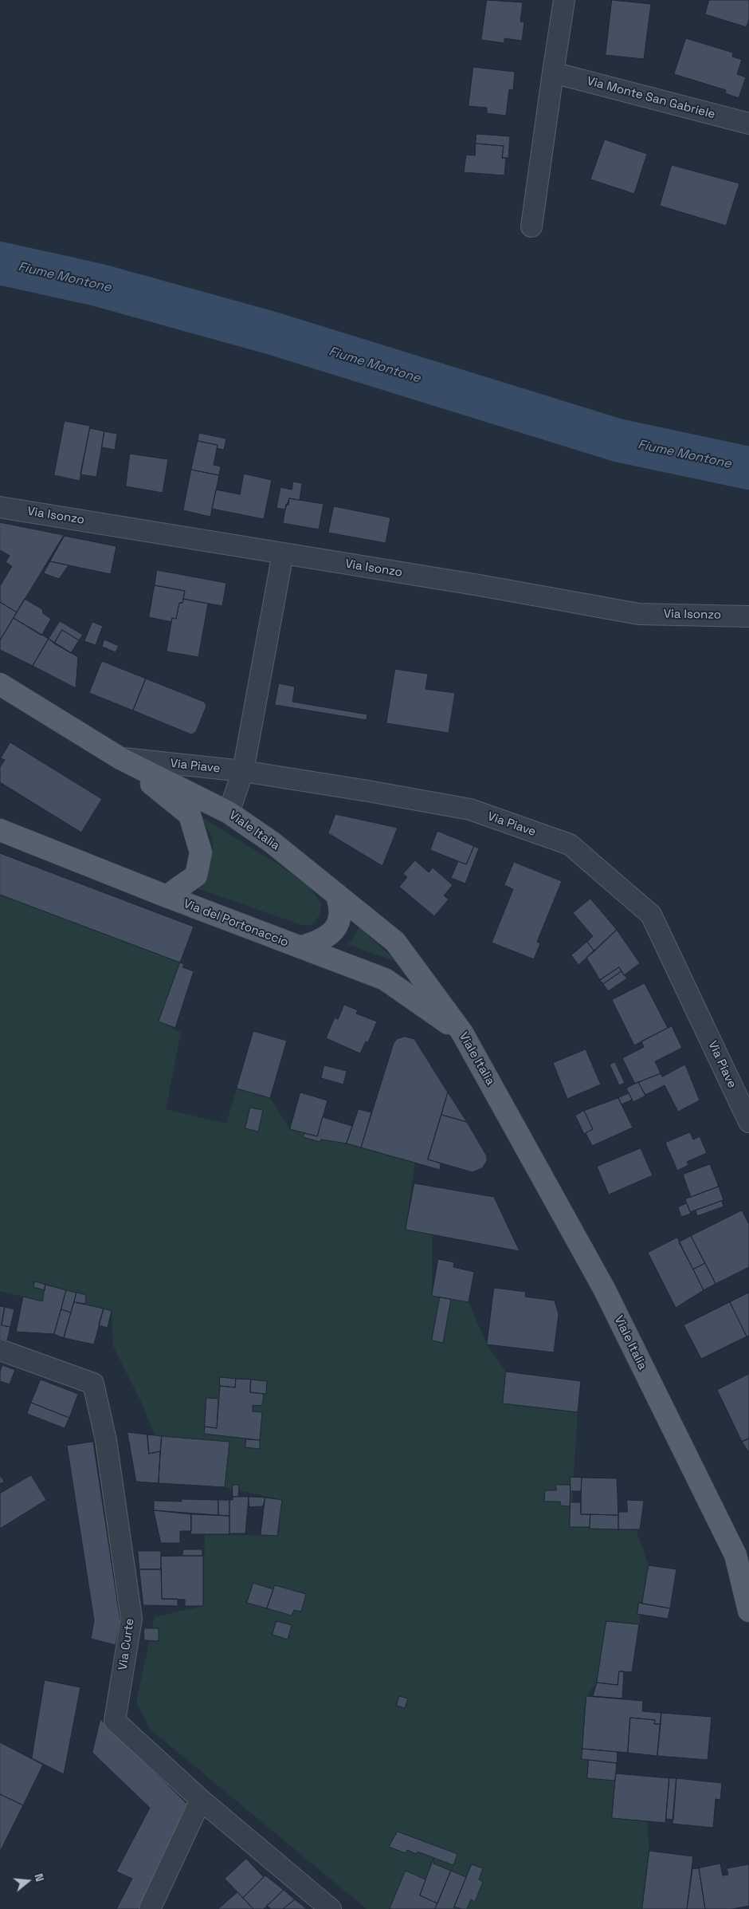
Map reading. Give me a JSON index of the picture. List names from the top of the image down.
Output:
{
  "streets": {
    "main road": ["Viale Italia", "Via del Portonaccio"],
    "street": [
      "Via Monte San Gabriele",
      "Via Isonzo",
      "Via Piave",
      "Via Curte"
    ]
  },
  "crossings": [
    ["Via Piave", "Viale Italia"],
    ["Viale Italia", "Via del Portonaccio"]
  ],
  "water": ["Fiume Montone"],
  "north": "right"
}
